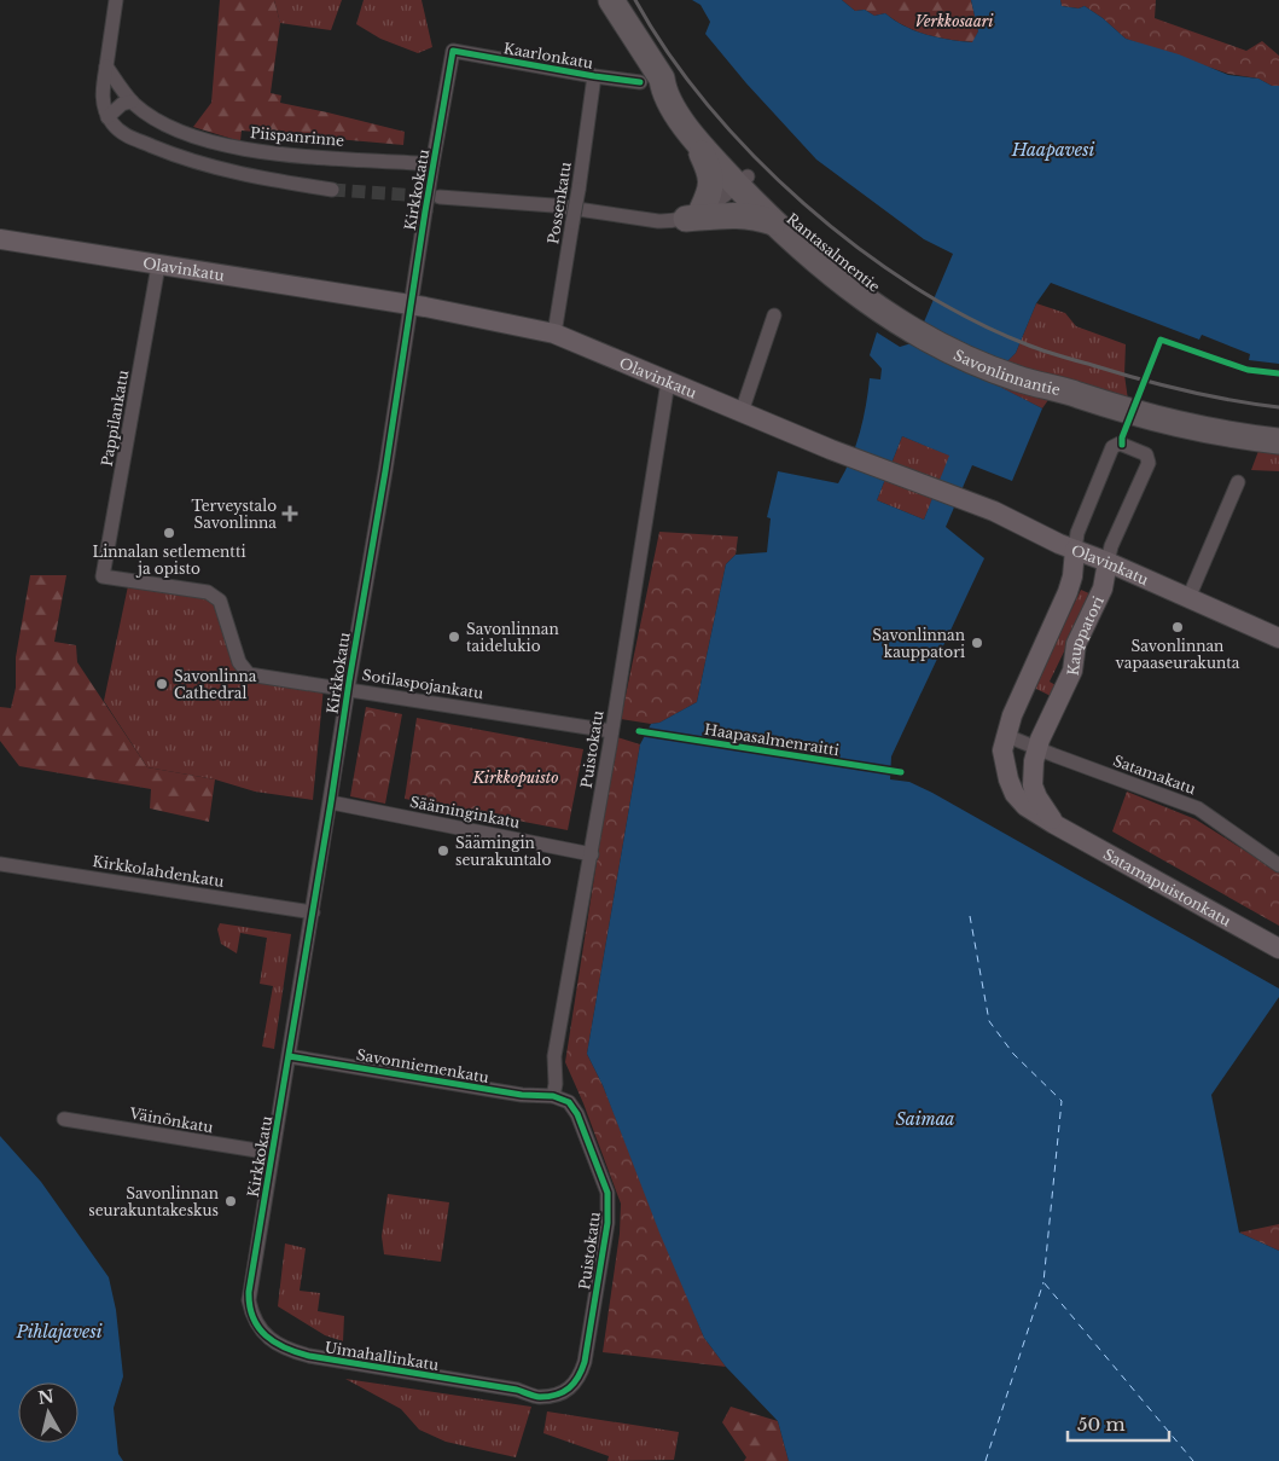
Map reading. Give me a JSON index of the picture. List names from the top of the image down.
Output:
{
  "streets": {
    "highway": ["Rantasalmentie", "Savonlinnantie"],
    "main road": ["Olavinkatu", "Kauppatori", "Satamapuistonkatu"],
    "street": [
      "Kaarlonkatu",
      "Piispanrinne",
      "Kirkkokatu",
      "Possenkatu",
      "Pappilankatu",
      "Sotilaspojankatu",
      "Puistokatu",
      "Satamakatu",
      "Sääminginkatu",
      "Kirkkolahdenkatu",
      "Savonniemenkatu",
      "Väinönkatu",
      "Uimahallinkatu"
    ],
    "cycle path": ["Haapasalmenraitti"]
  },
  "crossings": [
    ["Kaarlonkatu", "Kirkkokatu"],
    ["Kaarlonkatu", "Possenkatu"],
    ["Kaarlonkatu", "Rantasalmentie"],
    ["Piispanrinne", "Kirkkokatu"],
    ["Kirkkokatu", "Olavinkatu"],
    ["Kirkkokatu", "Sotilaspojankatu"],
    ["Kirkkokatu", "Sääminginkatu"],
    ["Kirkkokatu", "Kirkkolahdenkatu"],
    ["Kirkkokatu", "Savonniemenkatu"],
    ["Kirkkokatu", "Väinönkatu"],
    ["Kirkkokatu", "Uimahallinkatu"],
    ["Possenkatu", "Olavinkatu"],
    ["Rantasalmentie", "Savonlinnantie"],
    ["Olavinkatu", "Pappilankatu"],
    ["Olavinkatu", "Kauppatori"],
    ["Olavinkatu", "Puistokatu"],
    ["Pappilankatu", "Sotilaspojankatu"],
    ["Kauppatori", "Satamakatu"],
    ["Kauppatori", "Satamapuistonkatu"],
    ["Sotilaspojankatu", "Puistokatu"],
    ["Puistokatu", "Sääminginkatu"],
    ["Puistokatu", "Savonniemenkatu"],
    ["Puistokatu", "Uimahallinkatu"]
  ],
  "water": ["Haapavesi", "Saimaa", "Pihlajavesi"],
  "parks": ["Verkkosaari", "Kirkkopuisto"],
  "places": {
    "health": ["Terveystalo Savonlinna"],
    "other": [
      "Linnalan setlementti ja opisto",
      "Savonlinnan vapaaseurakunta",
      "Savonlinnan taidelukio",
      "Savonlinnan kauppatori",
      "Savonlinna Cathedral",
      "Säämingin seurakuntalo",
      "Savonlinnan seurakuntakeskus"
    ]
  },
  "scale_bar": "50 m",
  "north": "top"
}
